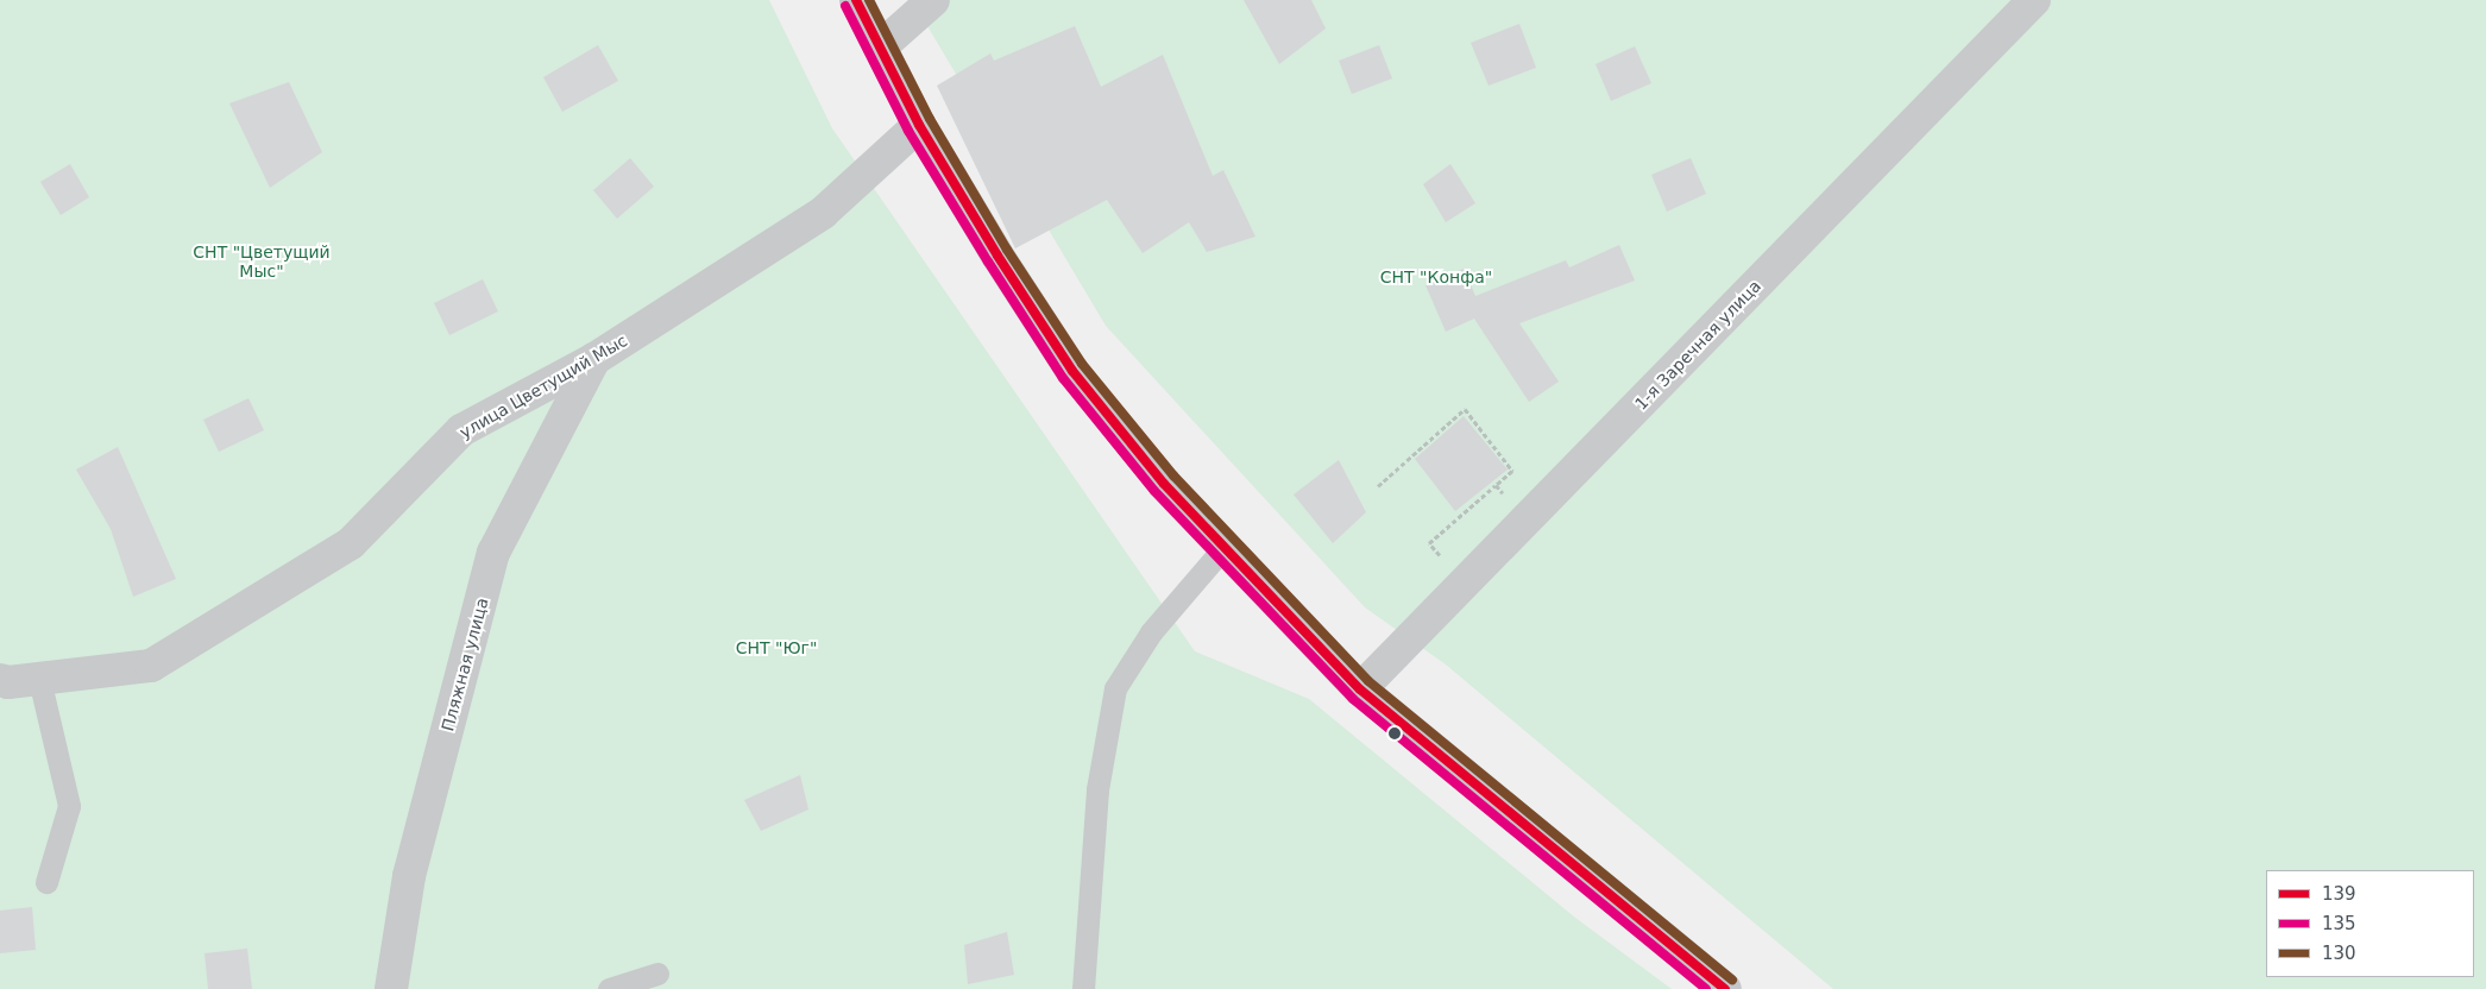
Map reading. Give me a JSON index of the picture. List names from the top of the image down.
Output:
{
  "streets": {
    "street": ["1-я Заречная улица", "улица Цветущий Мыс", "Пляжная улица"]
  },
  "crossings": [
    ["улица Цветущий Мыс", "Пляжная улица"]
  ],
  "parks": ["СНТ \"Цветущий Мыс\"", "СНТ \"Конфа\"", "СНТ \"Юг\""],
  "lines": ["transit line 139", "transit line 130", "transit line 135"],
  "legend": ["139", "135", "130"]
}
